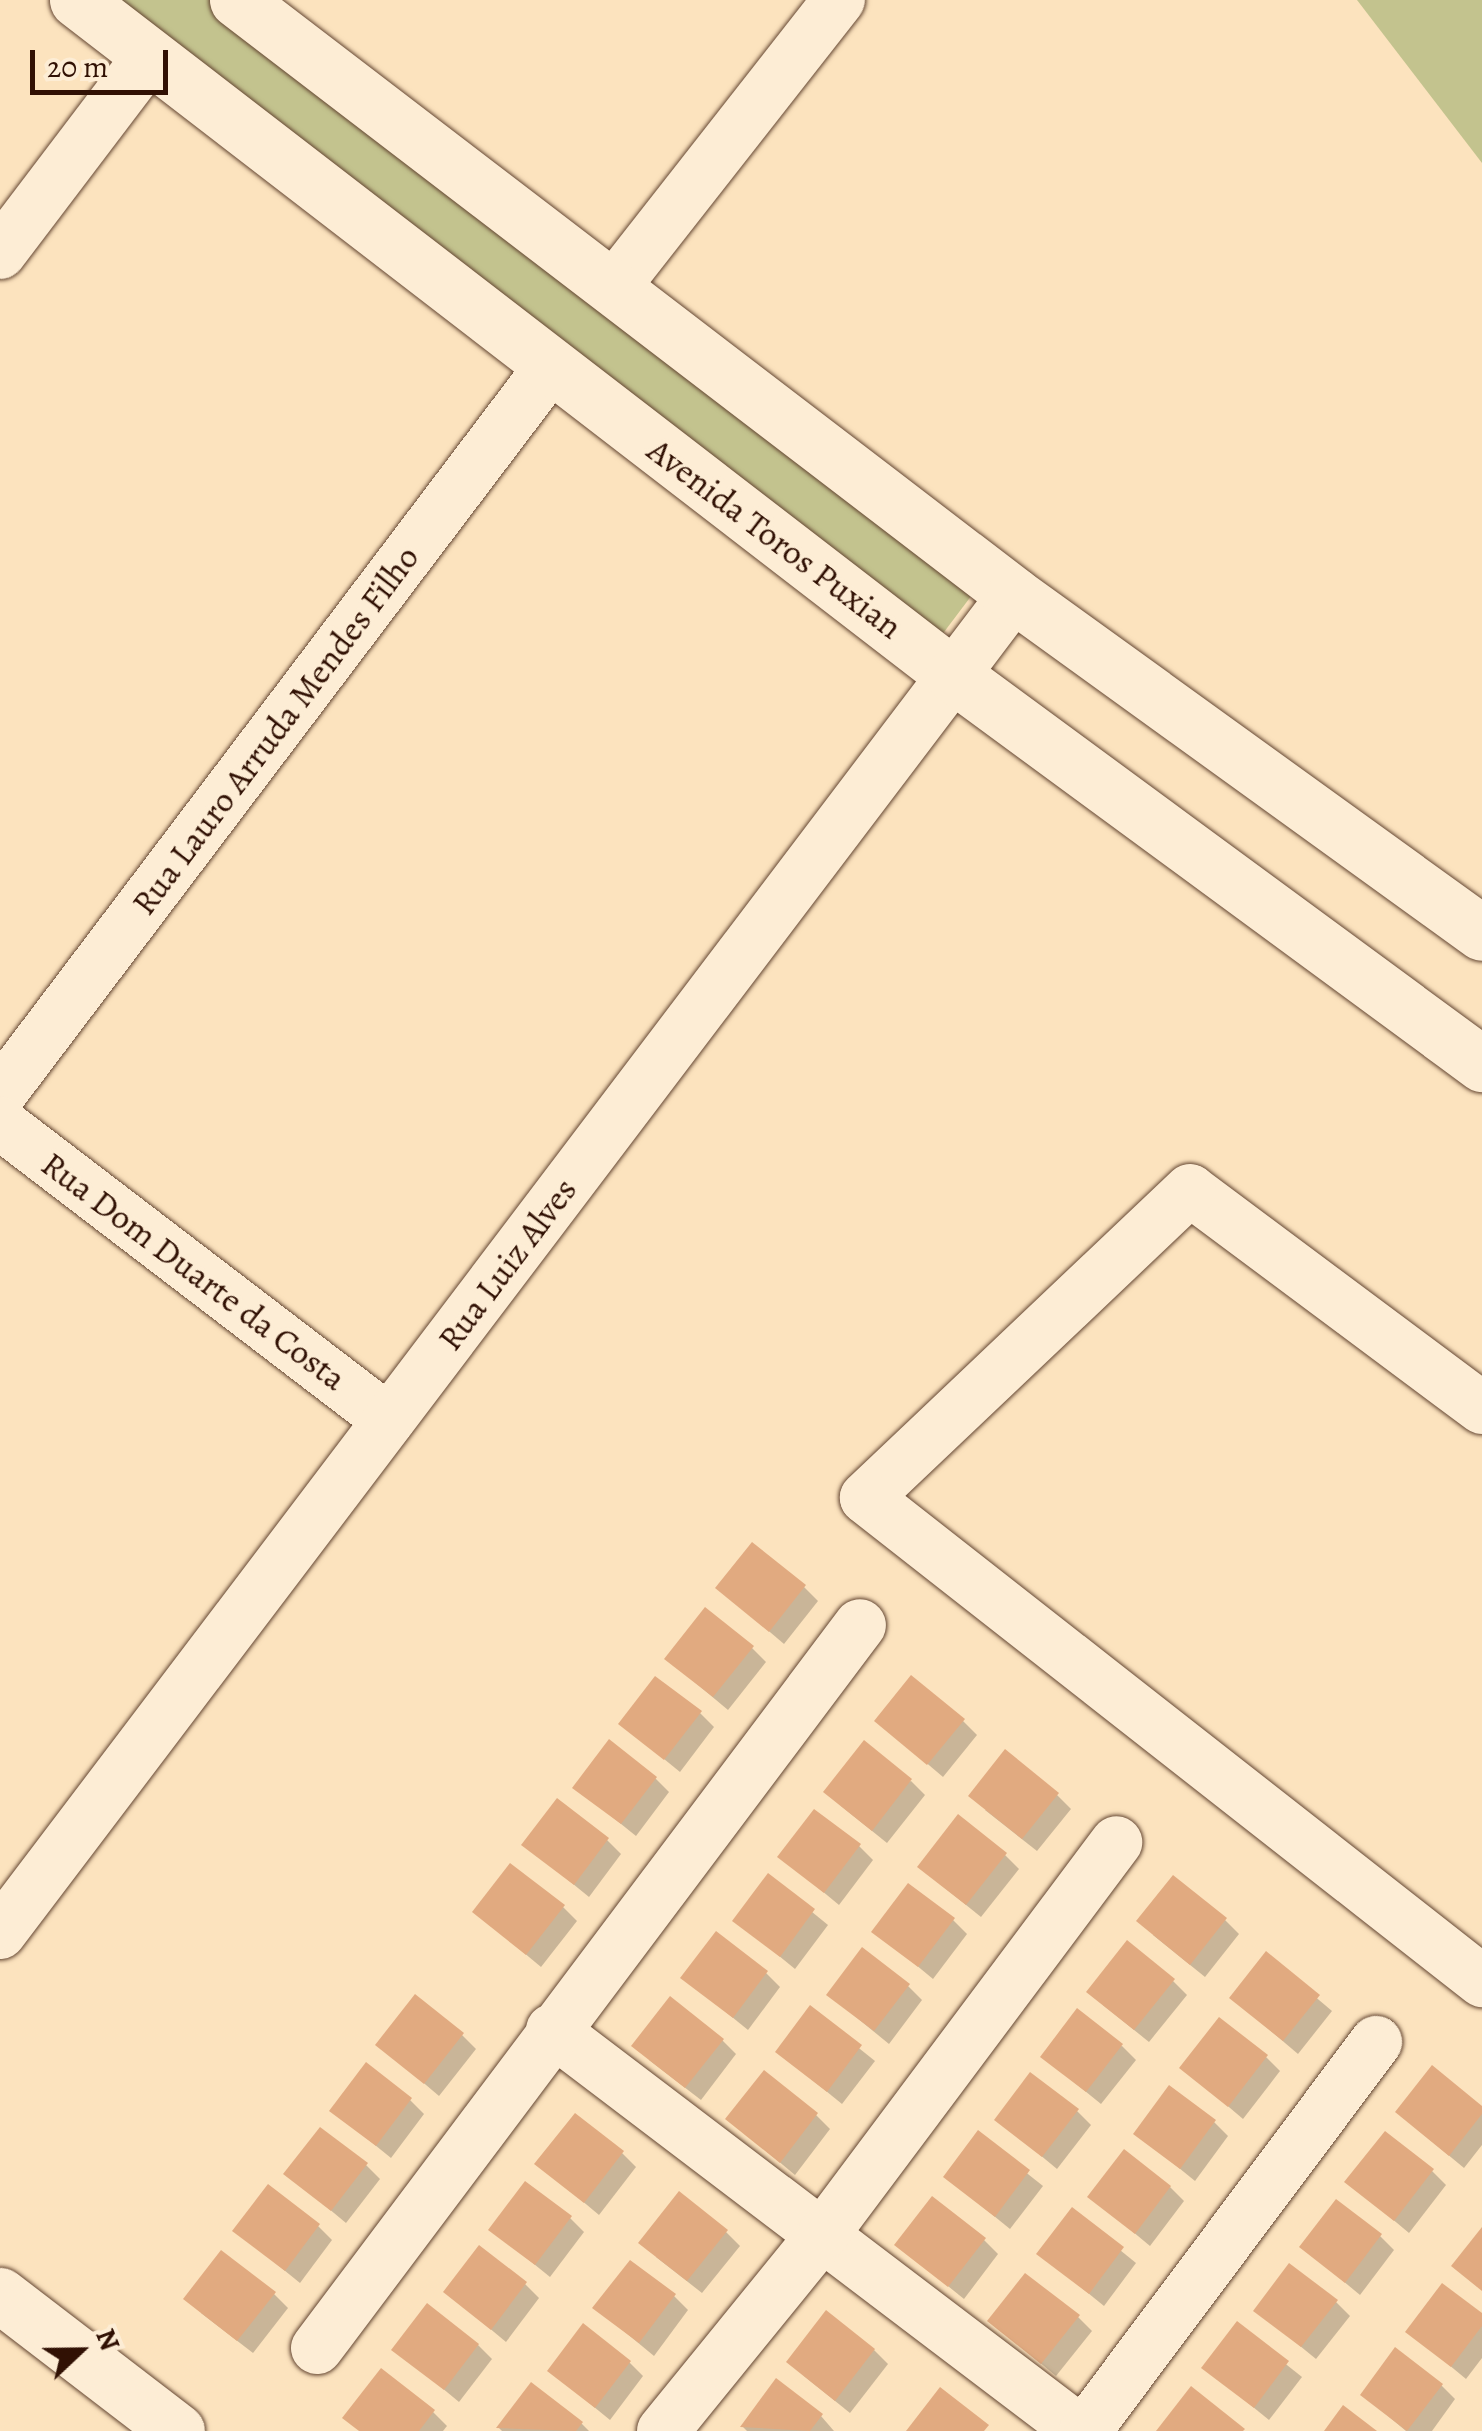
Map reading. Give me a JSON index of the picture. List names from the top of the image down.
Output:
{
  "streets": {
    "main road": ["Avenida Toros Puxian"],
    "street": ["Rua Lauro Arruda Mendes Filho", "Rua Luiz Alves", "Rua Dom Duarte da Costa"]
  },
  "crossings": [
    ["Avenida Toros Puxian", "Rua Lauro Arruda Mendes Filho"],
    ["Avenida Toros Puxian", "Rua Luiz Alves"],
    ["Rua Luiz Alves", "Rua Dom Duarte da Costa"]
  ],
  "scale_bar": "20 m",
  "north": "right"
}
